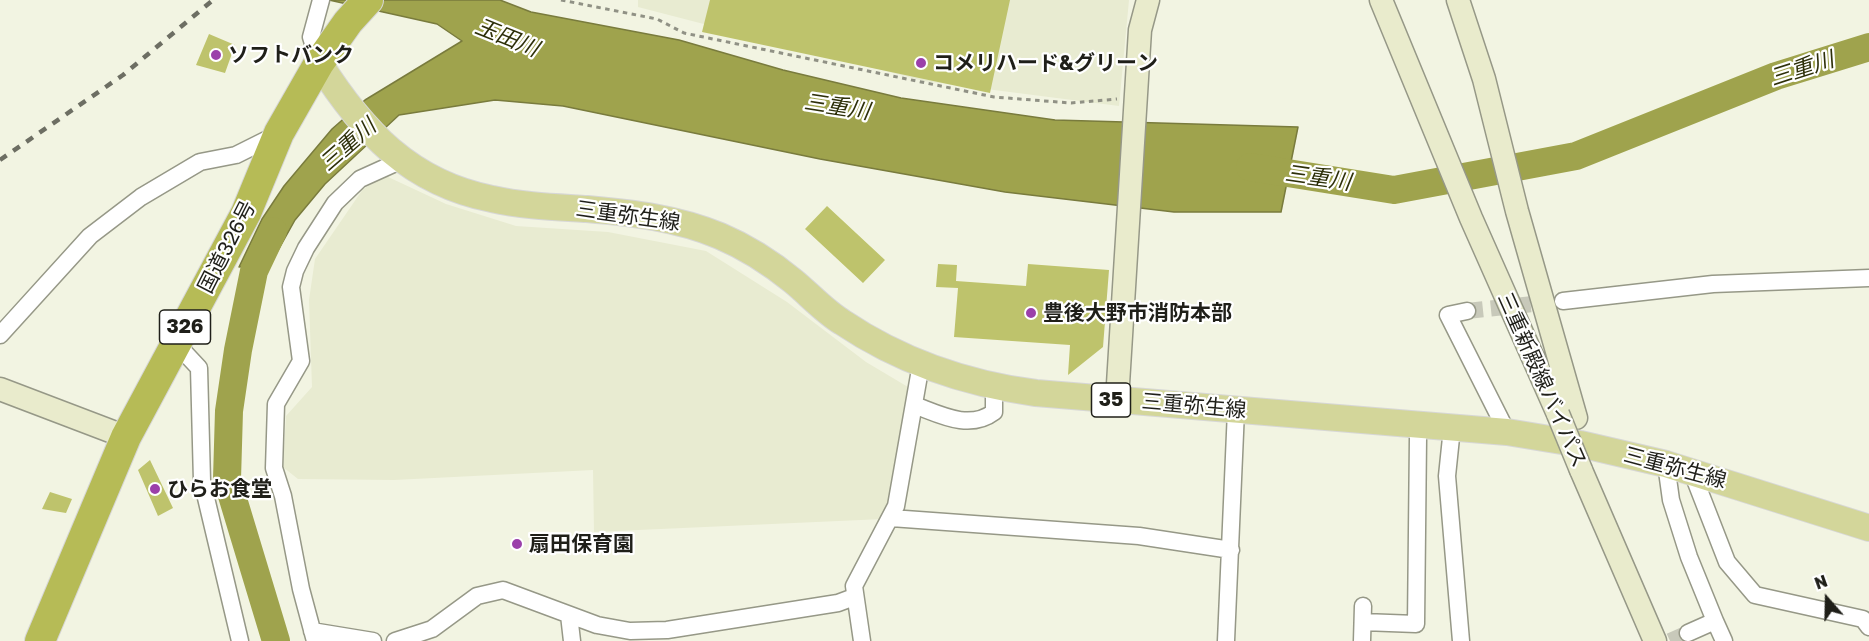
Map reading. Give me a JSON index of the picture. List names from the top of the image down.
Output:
{
  "streets": {
    "highway": ["国道326号", "326"],
    "main road": ["三重弥生線", "三重新殿線バイパス", "35"]
  },
  "crossings": [
    ["三重弥生線", "国道326号"]
  ],
  "water": ["玉田川", "三重川"],
  "places": [
    "ソフトバンク",
    "コメリハード&グリーン",
    "豊後大野市消防本部",
    "ひらお食堂",
    "扇田保育園"
  ],
  "north": "top"
}
